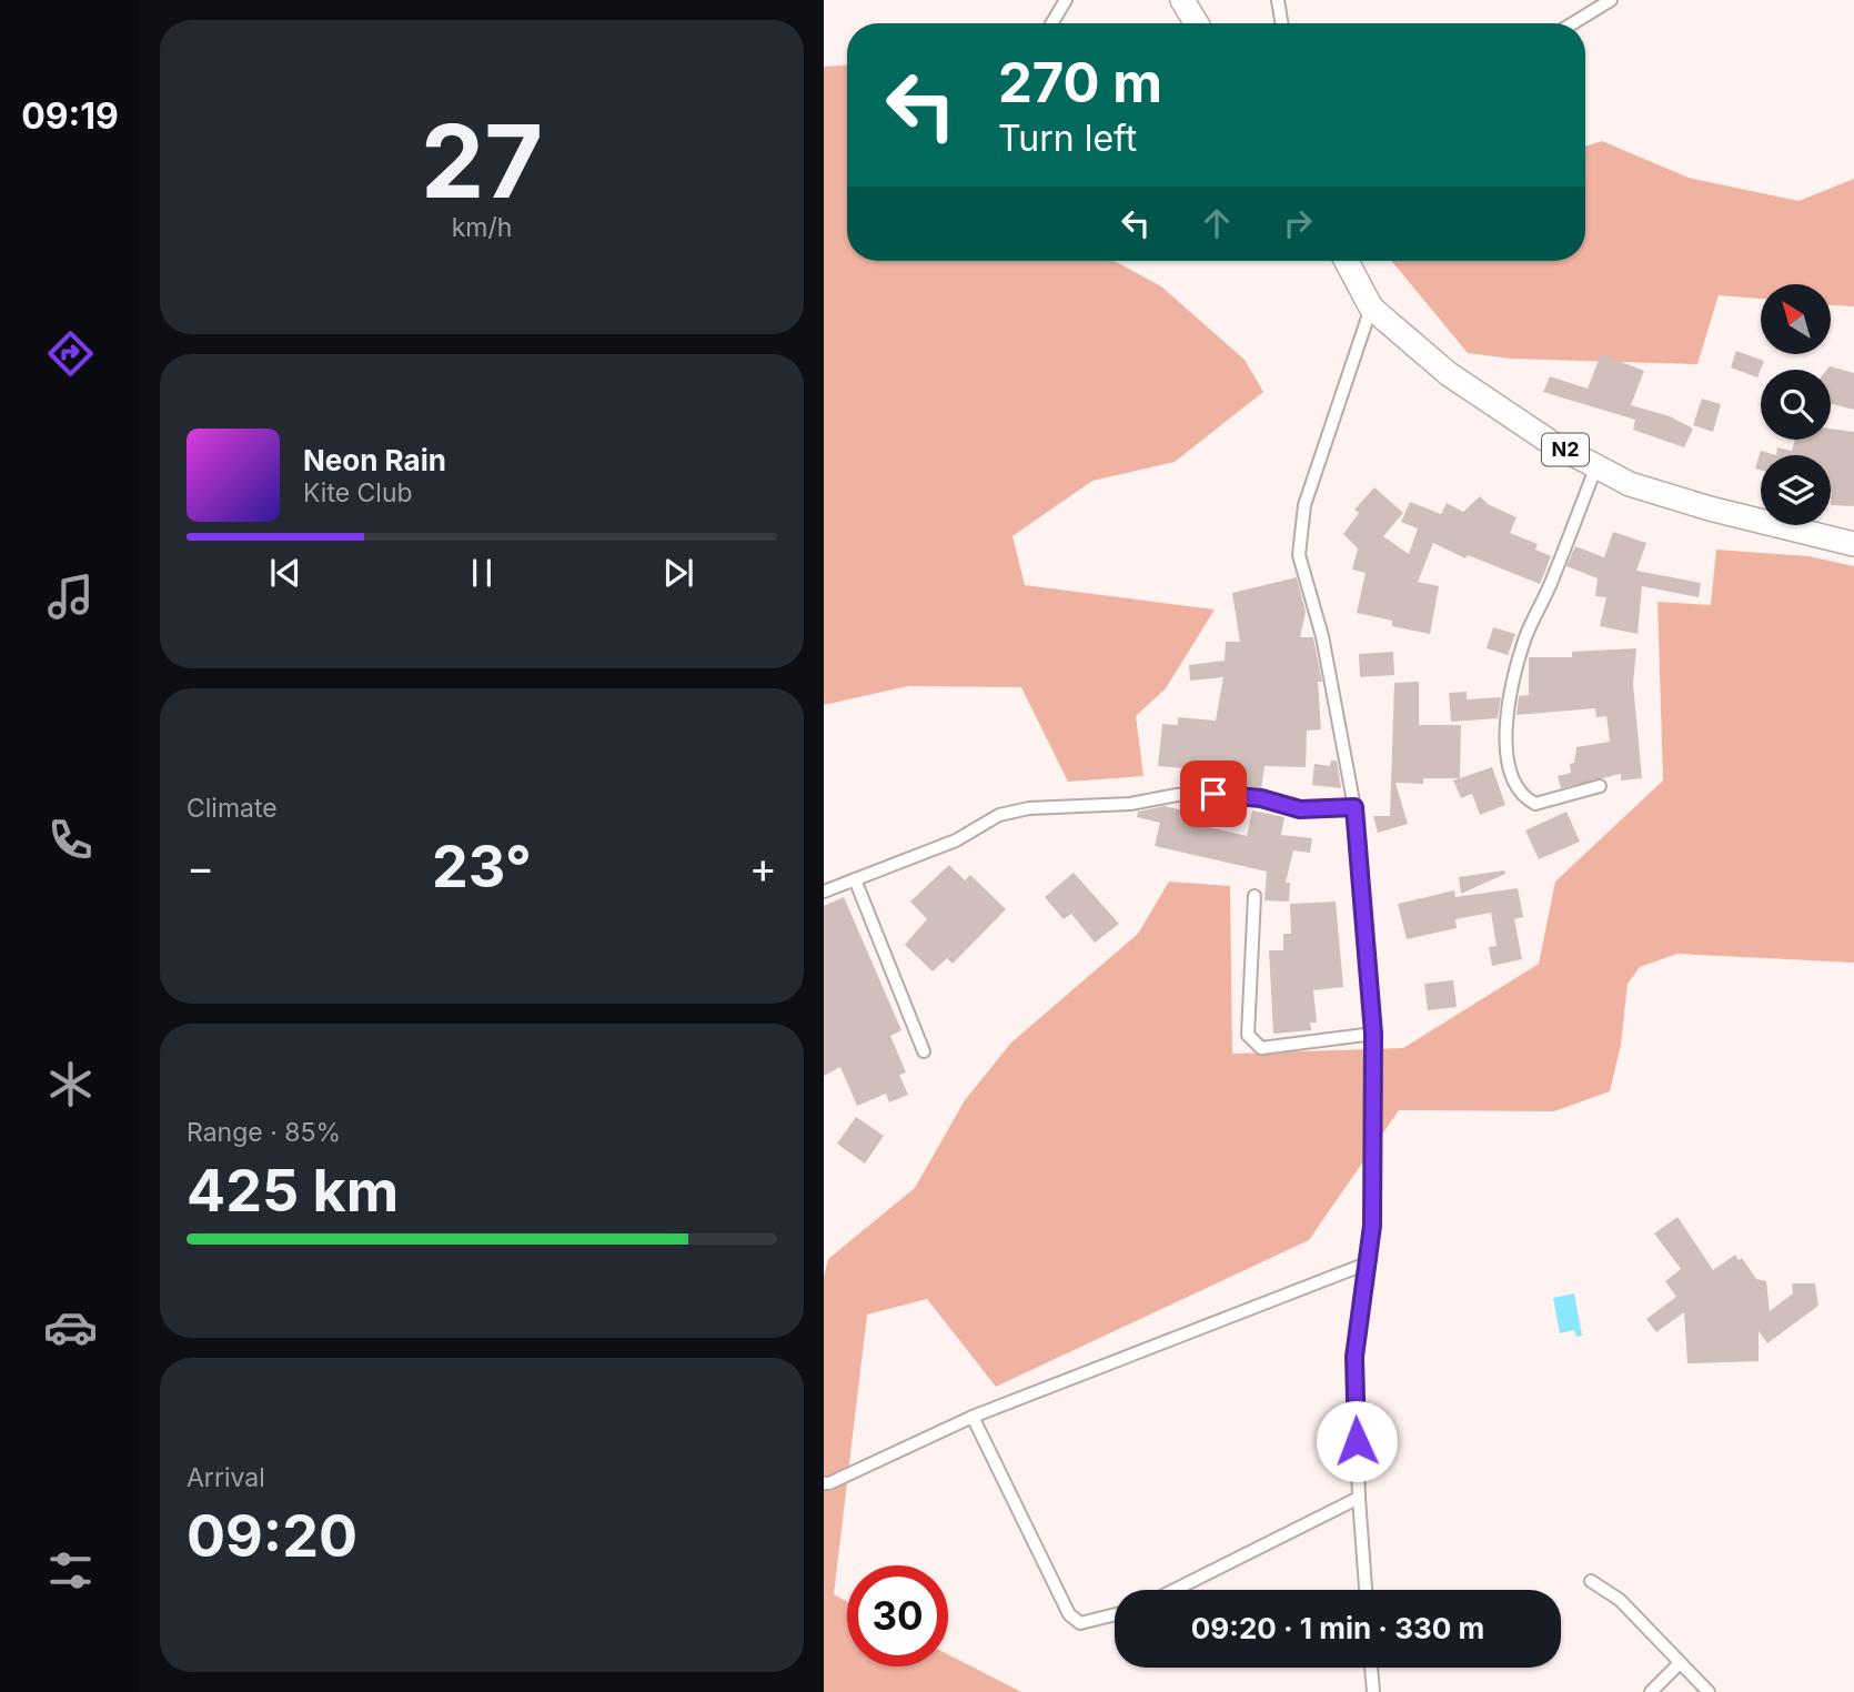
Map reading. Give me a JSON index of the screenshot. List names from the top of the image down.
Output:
{
  "streets": {
    "highway": ["N2"]
  },
  "north": "top left",
  "page": {
    "tabs": "09:19",
    "tile": [
      ["27", "km/h"],
      "Climate",
      ["Range · 85%", "425 km"],
      ["Arrival", "09:20"]
    ],
    "turn": ["270 m", "Turn left"],
    "song": ["Neon Rain", "Kite Club"],
    "heat": ["−", "23°", "+"],
    "limit": "30",
    "trip": "09:20 · 1 min · 330 m"
  }
}
